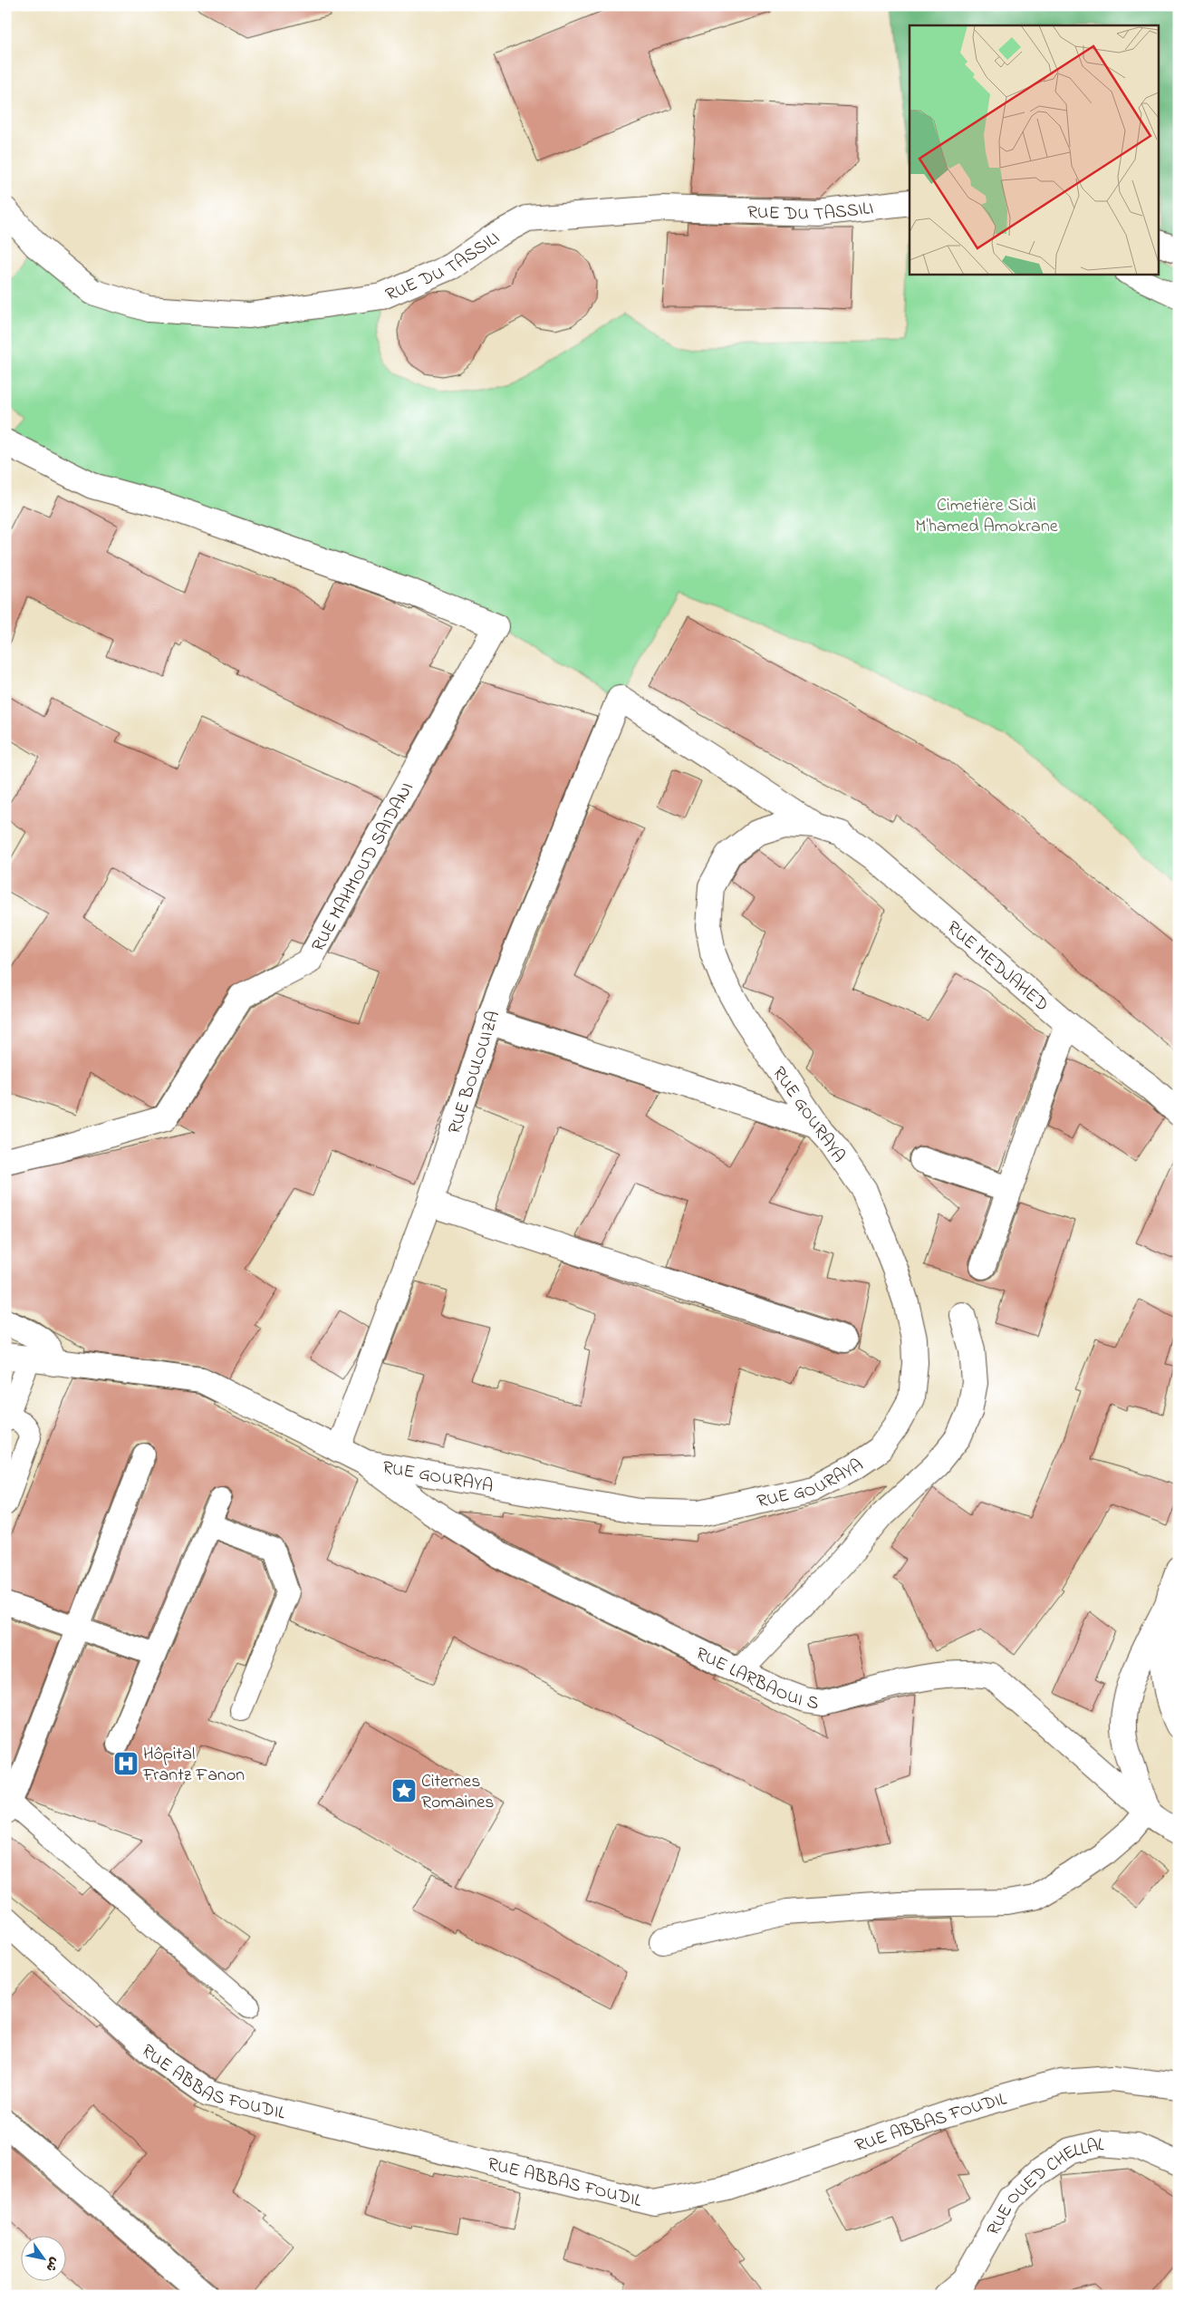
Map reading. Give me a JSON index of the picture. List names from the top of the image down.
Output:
{
  "streets": {
    "street": [
      "RUE DU TASSILI",
      "RUE MAHMOUD SAIDANI",
      "RUE MEDJAHED",
      "RUE BOULOUIZA",
      "RUE GOURAYA",
      "RUE LARBAOUI S",
      "RUE ABBAS FOUDIL",
      "RUE OUED CHELLAL"
    ]
  },
  "crossings": [
    ["RUE MEDJAHED", "RUE BOULOUIZA"],
    ["RUE MEDJAHED", "RUE GOURAYA"],
    ["RUE BOULOUIZA", "RUE GOURAYA"],
    ["RUE GOURAYA", "RUE LARBAOUI S"]
  ],
  "parks": ["Cimetière Sidi M'hamed Amokrane"],
  "places": {
    "hospital": ["Hôpital Frantz Fanon"],
    "place": ["Citernes Romaines"]
  },
  "north": "bottom right"
}
